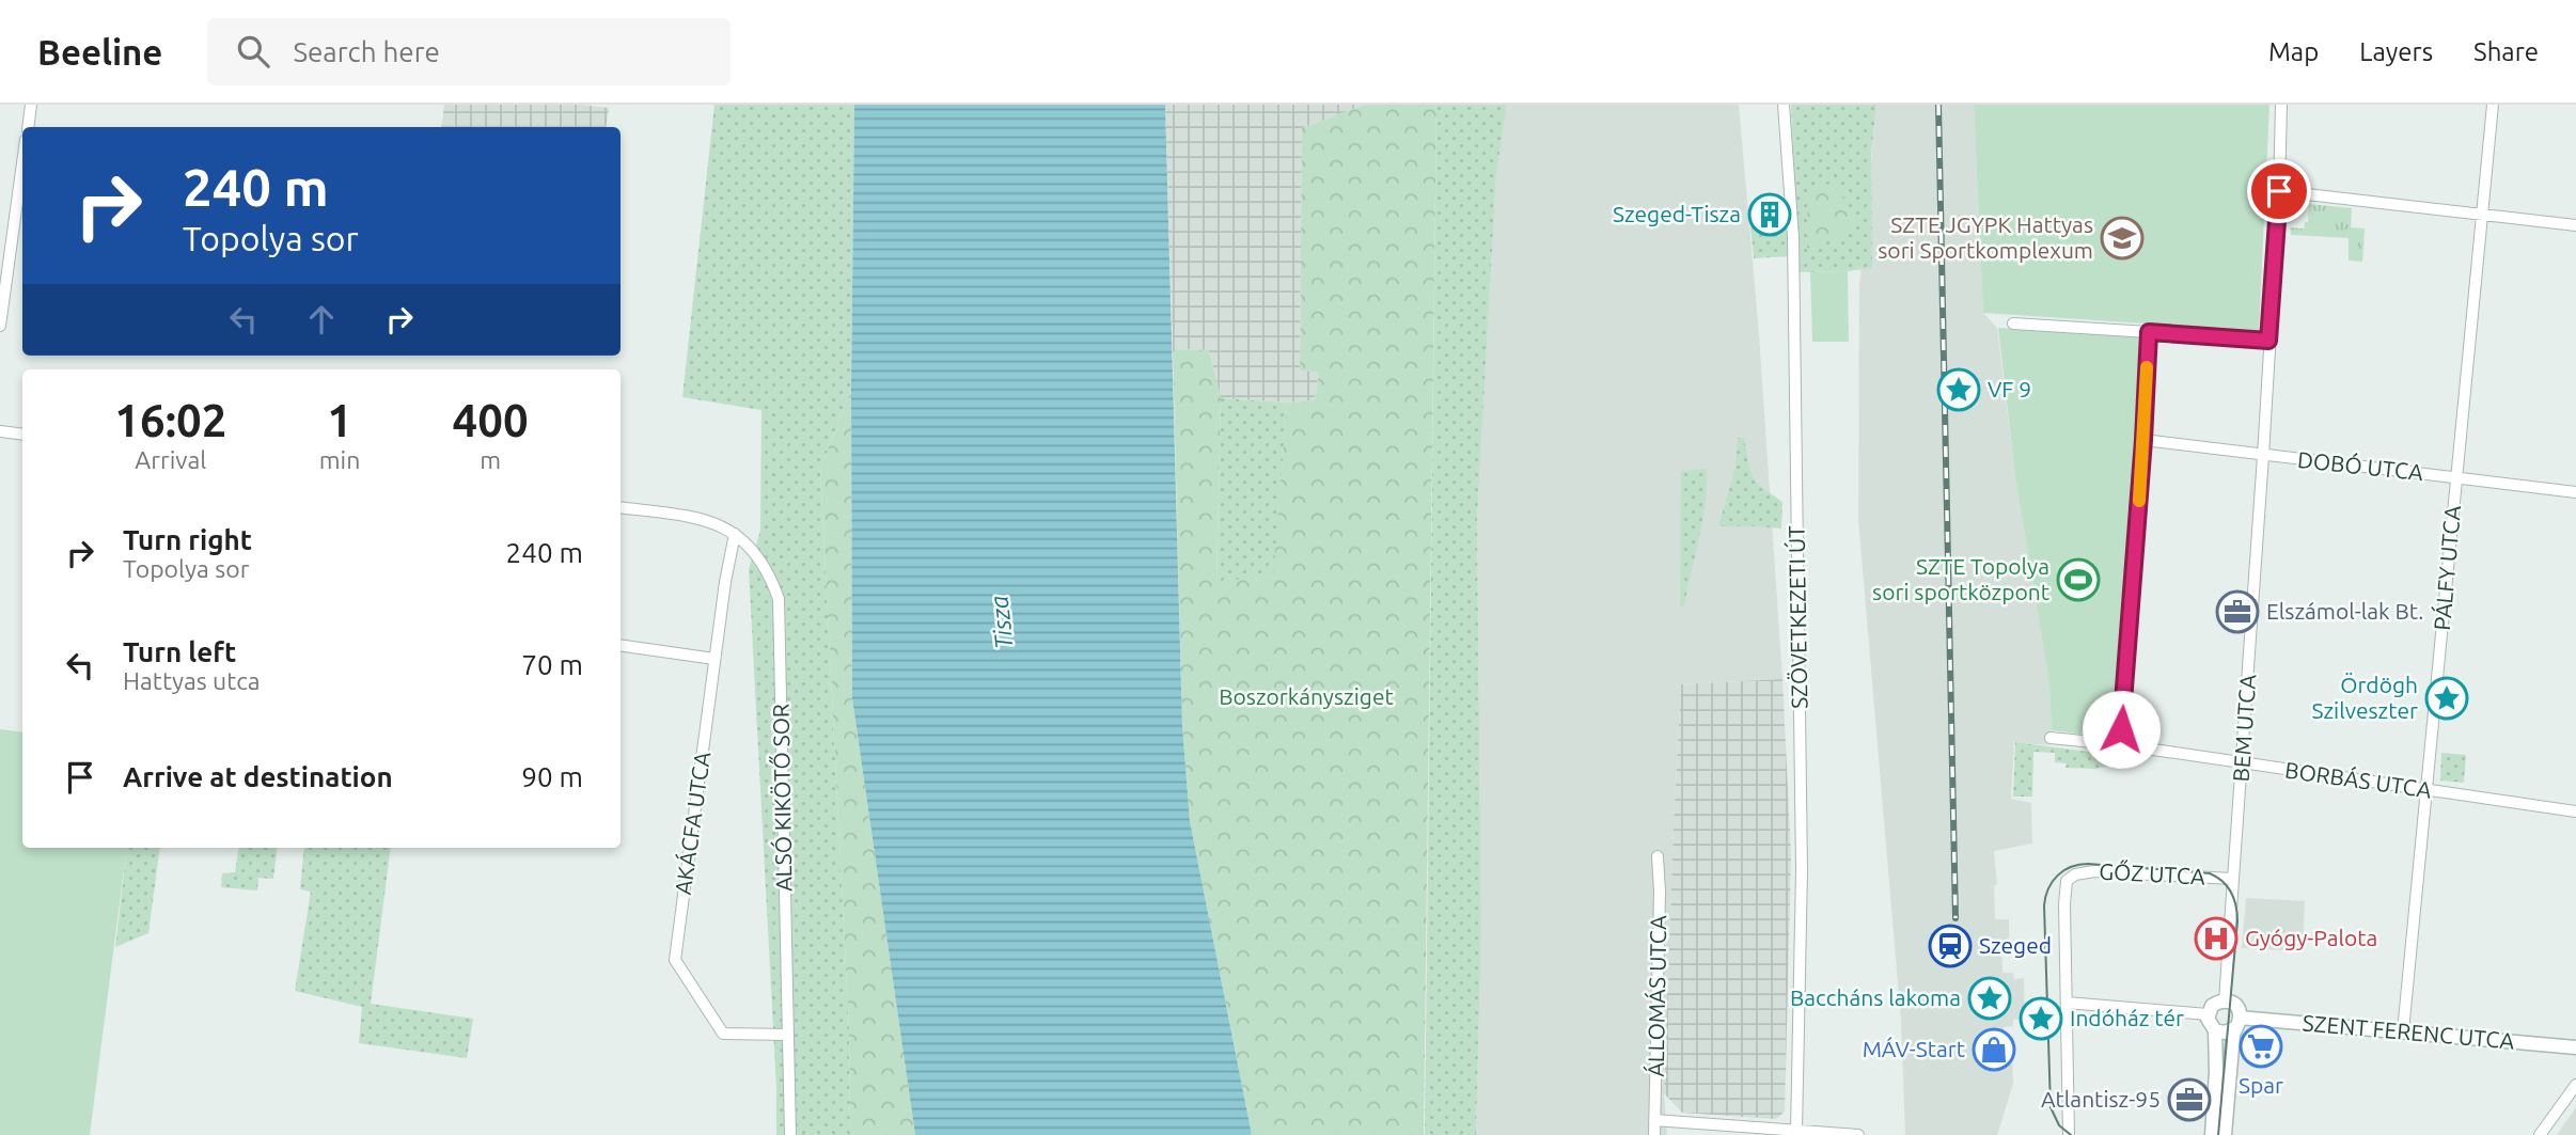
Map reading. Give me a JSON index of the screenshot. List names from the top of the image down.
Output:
{
  "streets": {
    "street": [
      "DOBÓ UTCA",
      "PÁLFY UTCA",
      "SZÖVETKEZETI ÚT",
      "BEM UTCA",
      "BORBÁS UTCA",
      "ALSÓ KIKÖTŐ SOR",
      "AKÁCFA UTCA",
      "GŐZ UTCA",
      "ÁLLOMÁS UTCA",
      "SZENT FERENC UTCA"
    ]
  },
  "crossings": [
    ["DOBÓ UTCA", "PÁLFY UTCA"],
    ["DOBÓ UTCA", "BEM UTCA"],
    ["PÁLFY UTCA", "BORBÁS UTCA"],
    ["PÁLFY UTCA", "SZENT FERENC UTCA"],
    ["BEM UTCA", "BORBÁS UTCA"],
    ["BEM UTCA", "GŐZ UTCA"],
    ["BEM UTCA", "SZENT FERENC UTCA"],
    ["ALSÓ KIKÖTŐ SOR", "AKÁCFA UTCA"]
  ],
  "water": ["Tisza"],
  "parks": ["Boszorkánysziget"],
  "places": {
    "building": ["Szeged-Tisza"],
    "school or university": ["SZTE JGYPK Hattyas sori Sportkomplexum"],
    "place": [
      "VF 9",
      "Ördögh Szilveszter",
      "Baccháns lakoma",
      "Indóház tér"
    ],
    "sports": ["SZTE Topolya sori sportközpont"],
    "office": ["Elszámol-lak Bt.", "Atlantisz-95"],
    "hospital": ["Gyógy-Palota"],
    "station": ["Szeged"],
    "supermarket": ["Spar"],
    "shop": ["MÁV-Start"]
  },
  "page": {
    "header": "Beeline",
    "search": "Search here",
    "nav": ["Map", "Layers", "Share"],
    "turn": ["240 m", "Topolya sor"],
    "eta": [
      "16:02",
      "Arrival",
      "1",
      "min",
      "400",
      "m"
    ],
    "list": [
      {
        "name": "Turn right",
        "note": "Topolya sor",
        "value": "240 m"
      },
      {
        "name": "Turn left",
        "note": "Hattyas utca",
        "value": "70 m"
      },
      {
        "name": "Arrive at destination",
        "value": "90 m"
      }
    ]
  }
}
